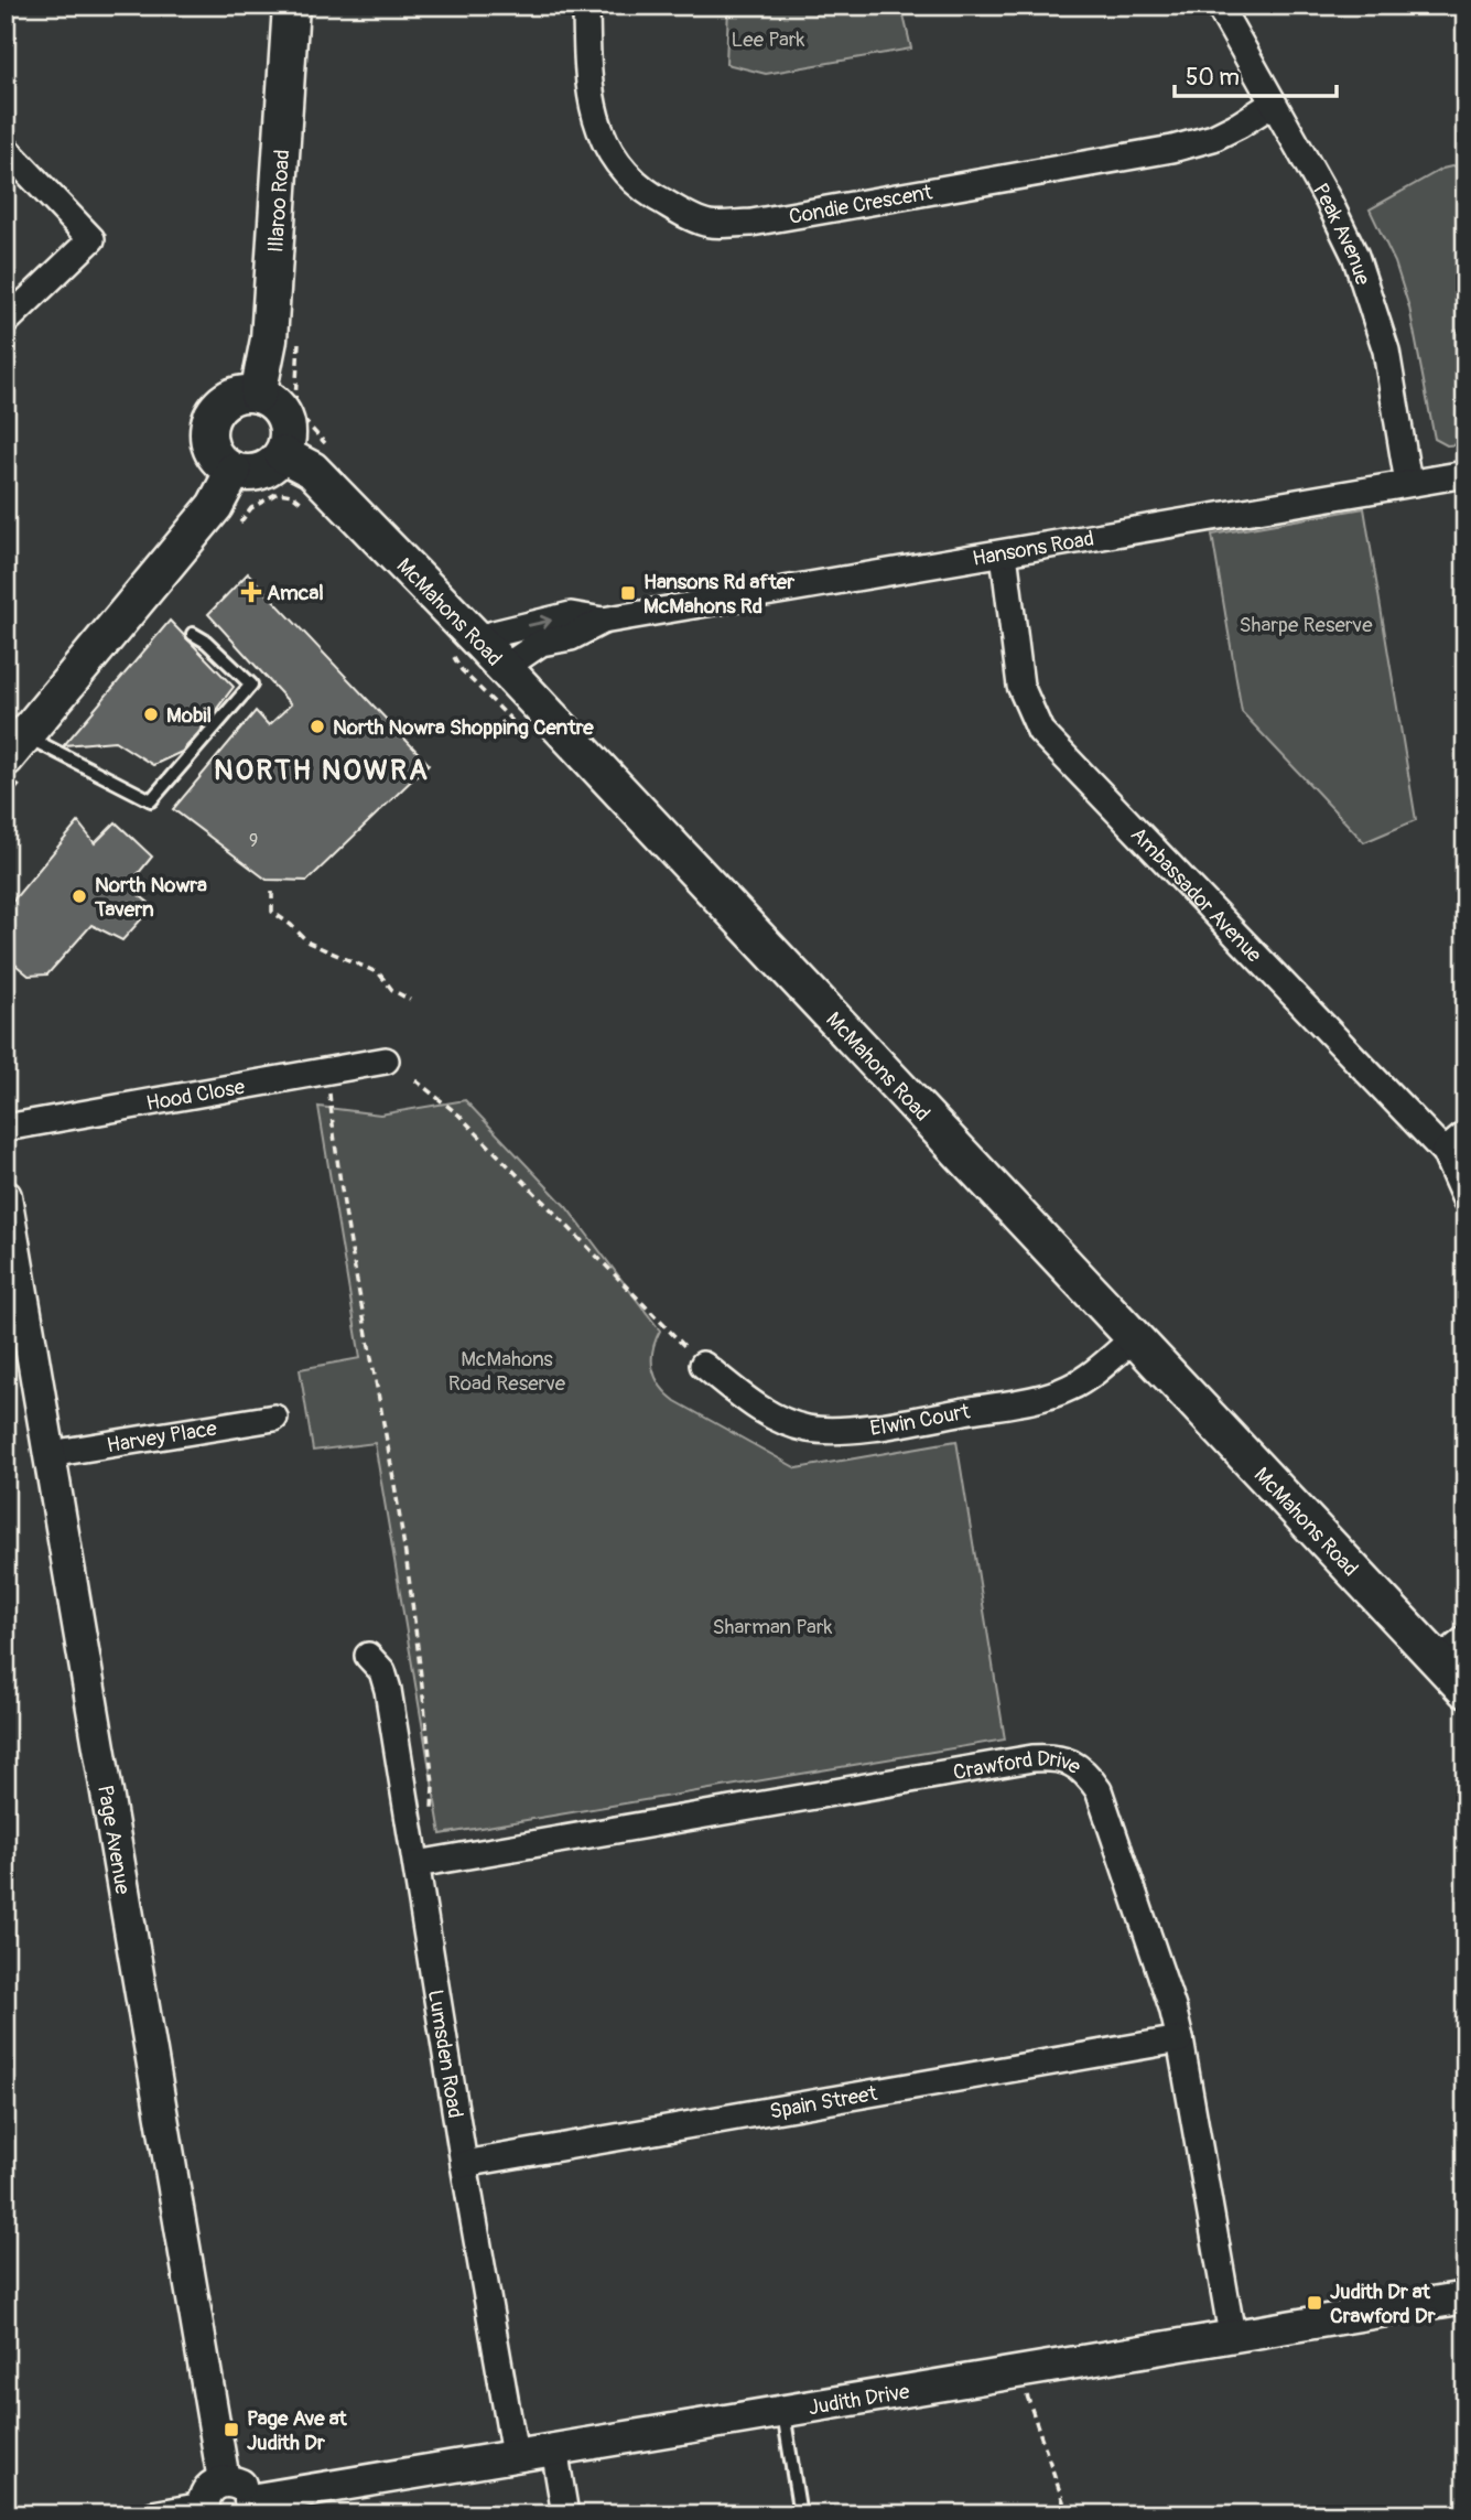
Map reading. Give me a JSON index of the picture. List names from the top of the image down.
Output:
{
  "streets": {
    "main road": ["Illaroo Road", "McMahons Road"],
    "street": [
      "Condie Crescent",
      "Peak Avenue",
      "Hansons Road",
      "Ambassador Avenue",
      "Hood Close",
      "Elwin Court",
      "Harvey Place",
      "Crawford Drive",
      "Page Avenue",
      "Lumsden Road",
      "Spain Street",
      "Judith Drive"
    ]
  },
  "crossings": [
    ["Illaroo Road", "McMahons Road"],
    ["Condie Crescent", "Peak Avenue"],
    ["Peak Avenue", "Hansons Road"],
    ["Hansons Road", "McMahons Road"],
    ["Hansons Road", "Ambassador Avenue"],
    ["McMahons Road", "Elwin Court"],
    ["Harvey Place", "Page Avenue"],
    ["Crawford Drive", "Lumsden Road"],
    ["Crawford Drive", "Spain Street"],
    ["Crawford Drive", "Judith Drive"],
    ["Page Avenue", "Judith Drive"],
    ["Lumsden Road", "Spain Street"],
    ["Lumsden Road", "Judith Drive"]
  ],
  "districts": ["NORTH NOWRA"],
  "parks": [
    "Lee Park",
    "Sharpe Reserve",
    "McMahons Road Reserve",
    "Sharman Park"
  ],
  "places": {
    "health": ["Amcal"],
    "transit": ["Hansons Rd after McMahons Rd", "Judith Dr at Crawford Dr", "Page Ave at Judith Dr"],
    "other": ["Mobil", "North Nowra Shopping Centre", "North Nowra Tavern"]
  },
  "house_numbers": ["9"],
  "scale_bar": "50 m"
}
